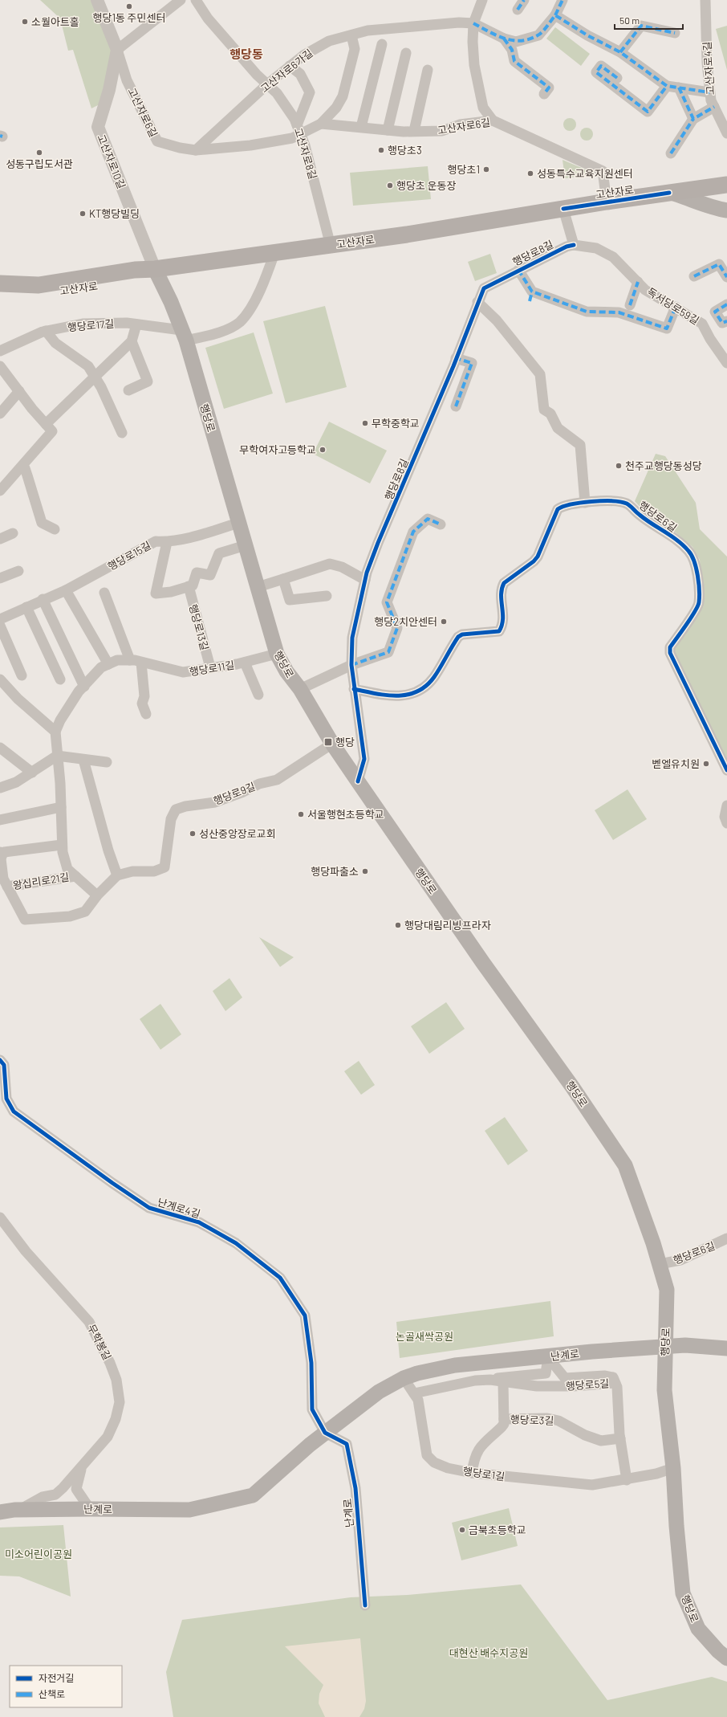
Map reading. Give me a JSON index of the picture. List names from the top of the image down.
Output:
{
  "streets": {
    "main road": ["고산자로", "행당로", "난계로"],
    "street": [
      "고산자로4길",
      "고산자로6가길",
      "고산자로6길",
      "고산자로8길",
      "고산자로10길",
      "행당로8길",
      "독서당로59길",
      "행당로17길",
      "행당로6길",
      "행당로15길",
      "행당로13길",
      "행당로11길",
      "행당로9길",
      "왕십리로21길",
      "난계로4길",
      "무학봉길",
      "행당로5길",
      "행당로3길",
      "행당로1길"
    ]
  },
  "crossings": [
    ["고산자로6가길", "고산자로6길"],
    ["고산자로6가길", "고산자로8길"],
    ["고산자로6길", "고산자로8길"],
    ["고산자로6길", "고산자로10길"],
    ["고산자로6길", "고산자로"],
    ["고산자로8길", "고산자로"],
    ["고산자로10길", "고산자로"],
    ["고산자로10길", "행당로"],
    ["고산자로", "행당로"],
    ["행당로8길", "독서당로59길"],
    ["행당로8길", "행당로"],
    ["행당로8길", "행당로6길"],
    ["행당로17길", "행당로"],
    ["행당로", "행당로6길"],
    ["행당로", "행당로15길"],
    ["행당로", "행당로11길"],
    ["행당로", "행당로9길"],
    ["행당로", "난계로"],
    ["행당로", "행당로1길"],
    ["행당로13길", "행당로11길"],
    ["행당로11길", "왕십리로21길"],
    ["행당로9길", "왕십리로21길"],
    ["난계로4길", "난계로"],
    ["무학봉길", "난계로"],
    ["난계로", "행당로1길"],
    ["행당로5길", "행당로3길"],
    ["행당로5길", "행당로1길"],
    ["행당로3길", "행당로1길"]
  ],
  "districts": ["행당동"],
  "parks": ["논골새싹공원", "미소어린이공원", "대현산 배수지공원"],
  "places": {
    "other": [
      "행당1동 주민센터",
      "소월아트홀",
      "행당초3",
      "성동구립도서관",
      "행당초1",
      "성동특수교육지원센터",
      "행당초 운동장",
      "KT행당빌딩",
      "무학중학교",
      "무학여자고등학교",
      "천주교행당동성당",
      "행당2치안센터",
      "벧엘유치원",
      "서울행현초등학교",
      "성산중앙장로교회",
      "행당파출소",
      "행당대림리빙프라자",
      "금북초등학교"
    ],
    "transit": ["행당"]
  },
  "legend": ["자전거길", "산책로"],
  "scale_bar": "50 m"
}
